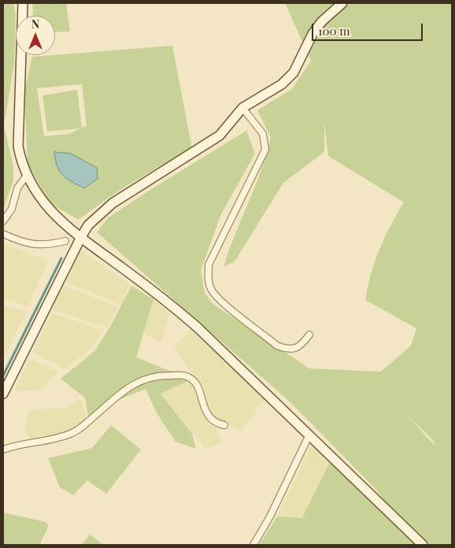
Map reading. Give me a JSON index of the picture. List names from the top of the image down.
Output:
{
  "scale_bar": "100 m",
  "north": "top"
}
